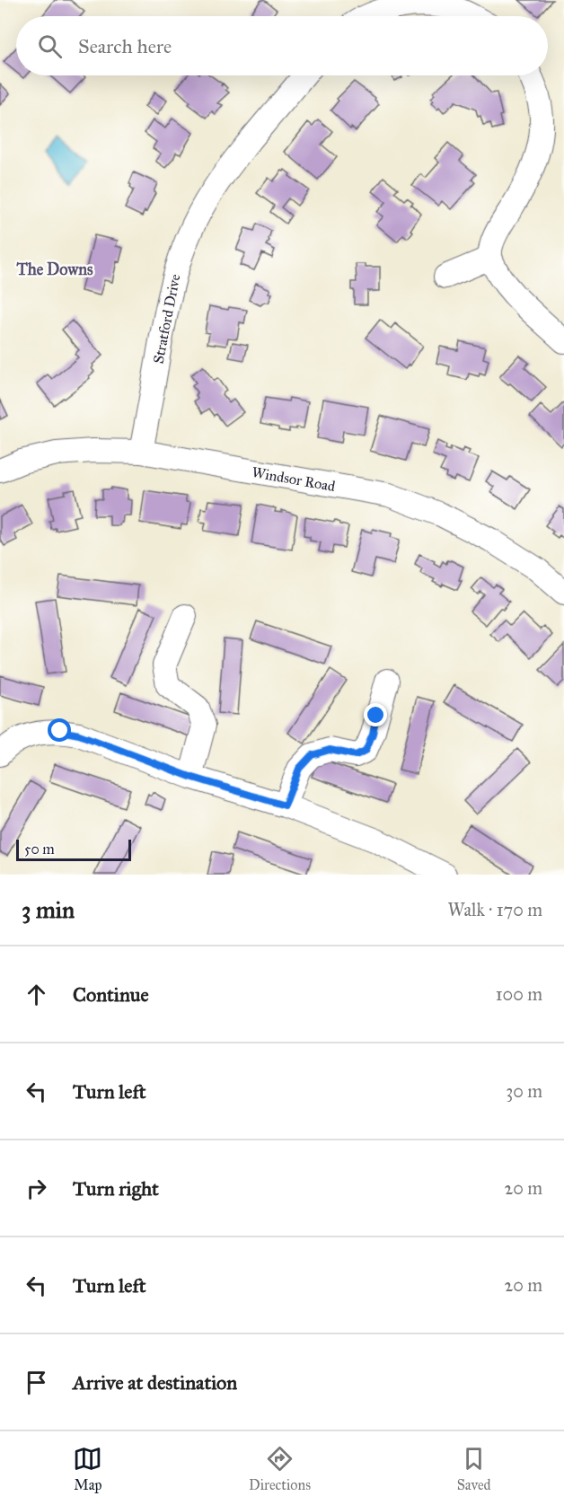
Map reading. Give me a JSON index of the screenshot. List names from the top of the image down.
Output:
{
  "streets": {
    "street": ["Stratford Drive", "Windsor Road"]
  },
  "crossings": [
    ["Stratford Drive", "Windsor Road"]
  ],
  "districts": ["The Downs"],
  "scale_bar": "50 m",
  "page": {
    "search": "Search here",
    "scale": "50 m",
    "heading": ["3 min", "Walk · 170 m"],
    "list": [
      ["Continue", "100 m"],
      ["Turn left", "30 m"],
      ["Turn right", "20 m"],
      ["Turn left", "20 m"],
      "Arrive at destination"
    ],
    "nav": ["Map", "Directions", "Saved"]
  }
}
